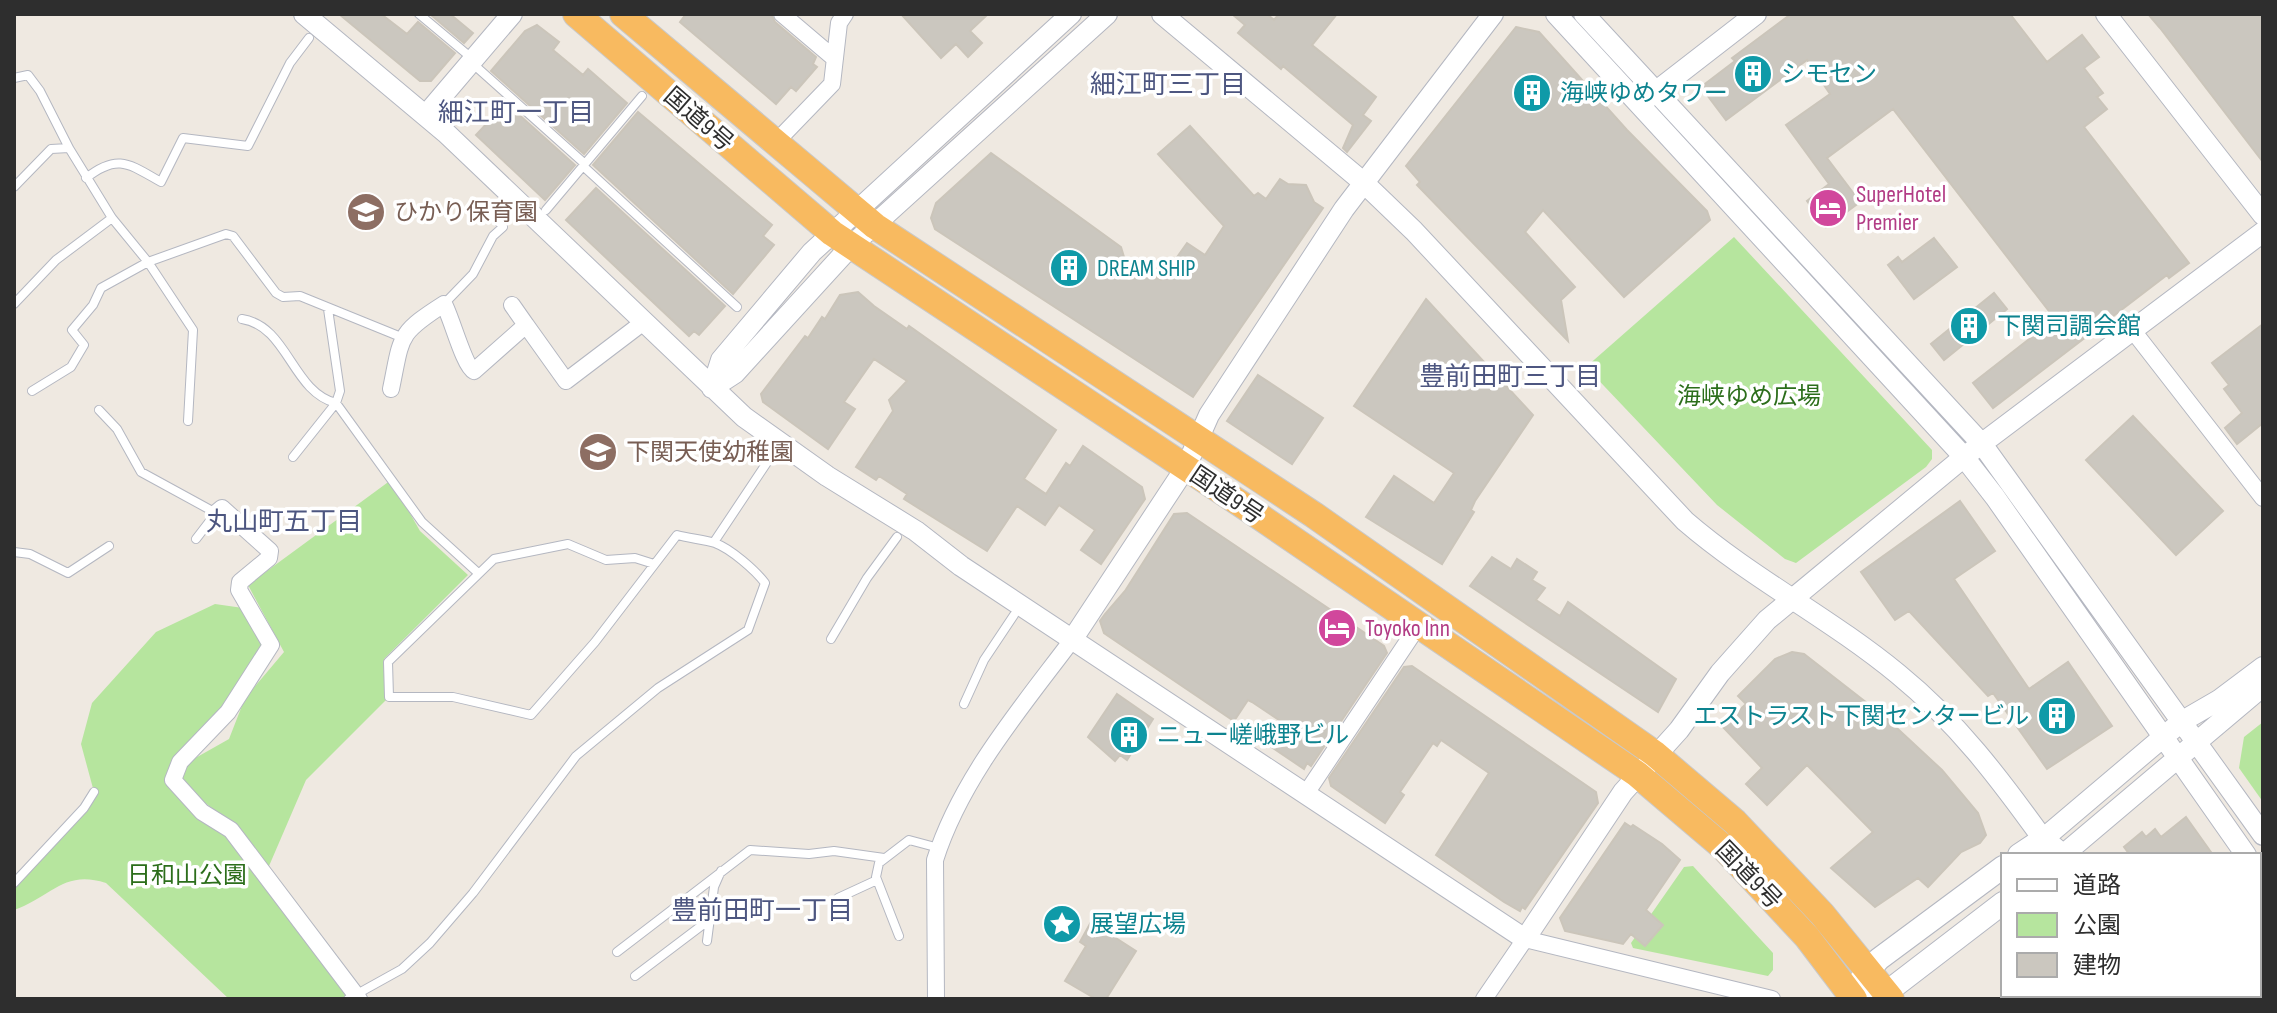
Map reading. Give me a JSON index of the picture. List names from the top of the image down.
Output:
{
  "streets": {
    "highway": ["国道9号"]
  },
  "districts": [
    "細江町三丁目",
    "細江町一丁目",
    "豊前田町三丁目",
    "丸山町五丁目",
    "豊前田町一丁目"
  ],
  "parks": ["海峡ゆめ広場", "日和山公園"],
  "places": {
    "building": [
      "シモセン",
      "海峡ゆめタワー",
      "DREAM SHIP",
      "下関司調会館",
      "エストラスト下関センタービル",
      "ニュー嵯峨野ビル"
    ],
    "hotel": ["SuperHotel Premier", "Toyoko Inn"],
    "school or university": ["ひかり保育園", "下関天使幼稚園"],
    "place": ["展望広場"]
  },
  "legend": ["道路", "公園", "建物"]
}
